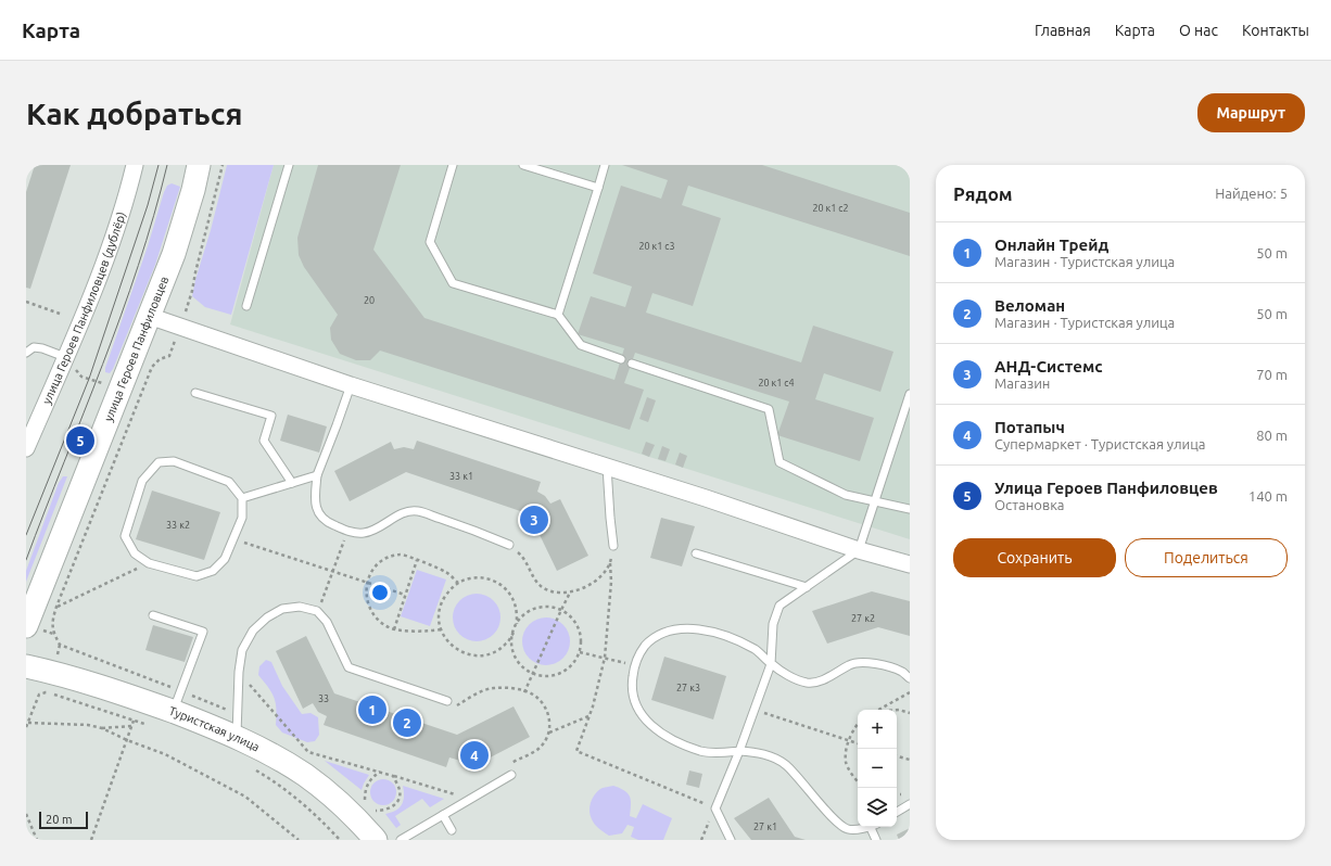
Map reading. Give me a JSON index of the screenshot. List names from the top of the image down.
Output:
{
  "streets": {
    "main road": ["улица Героев Панфиловцев", "Туристская улица"],
    "street": ["улица Героев Панфиловцев (дублёр)"]
  },
  "house_numbers": [
    "20 к1 с2",
    "20 к1 с3",
    "20",
    "20 к1 с4",
    "33 к1",
    "33 к2",
    "27 к2",
    "27 к3",
    "33",
    "27 к1"
  ],
  "scale_bar": "20 m",
  "page": {
    "header": "Карта",
    "nav": [
      "Главная",
      "Карта",
      "О нас",
      "Контакты"
    ],
    "buttons": [
      "Маршрут",
      ["Сохранить", "Поделиться"]
    ],
    "title": "Как добраться",
    "heading": ["Рядом", "Найдено: 5"],
    "list": [
      {
        "mark": "1",
        "name": "Онлайн Трейд",
        "note": "Магазин · Туристская улица",
        "value": "50 m"
      },
      {
        "mark": "2",
        "name": "Веломан",
        "note": "Магазин · Туристская улица",
        "value": "50 m"
      },
      {
        "mark": "3",
        "name": "АНД-Системс",
        "note": "Магазин",
        "value": "70 m"
      },
      {
        "mark": "4",
        "name": "Потапыч",
        "note": "Супермаркет · Туристская улица",
        "value": "80 m"
      },
      {
        "mark": "5",
        "name": "Улица Героев Панфиловцев",
        "note": "Остановка",
        "value": "140 m"
      }
    ],
    "pins": [
      "5",
      "3",
      "1",
      "2",
      "4"
    ],
    "map_buttons": ["+", "−"],
    "scale": "20 m"
  }
}
